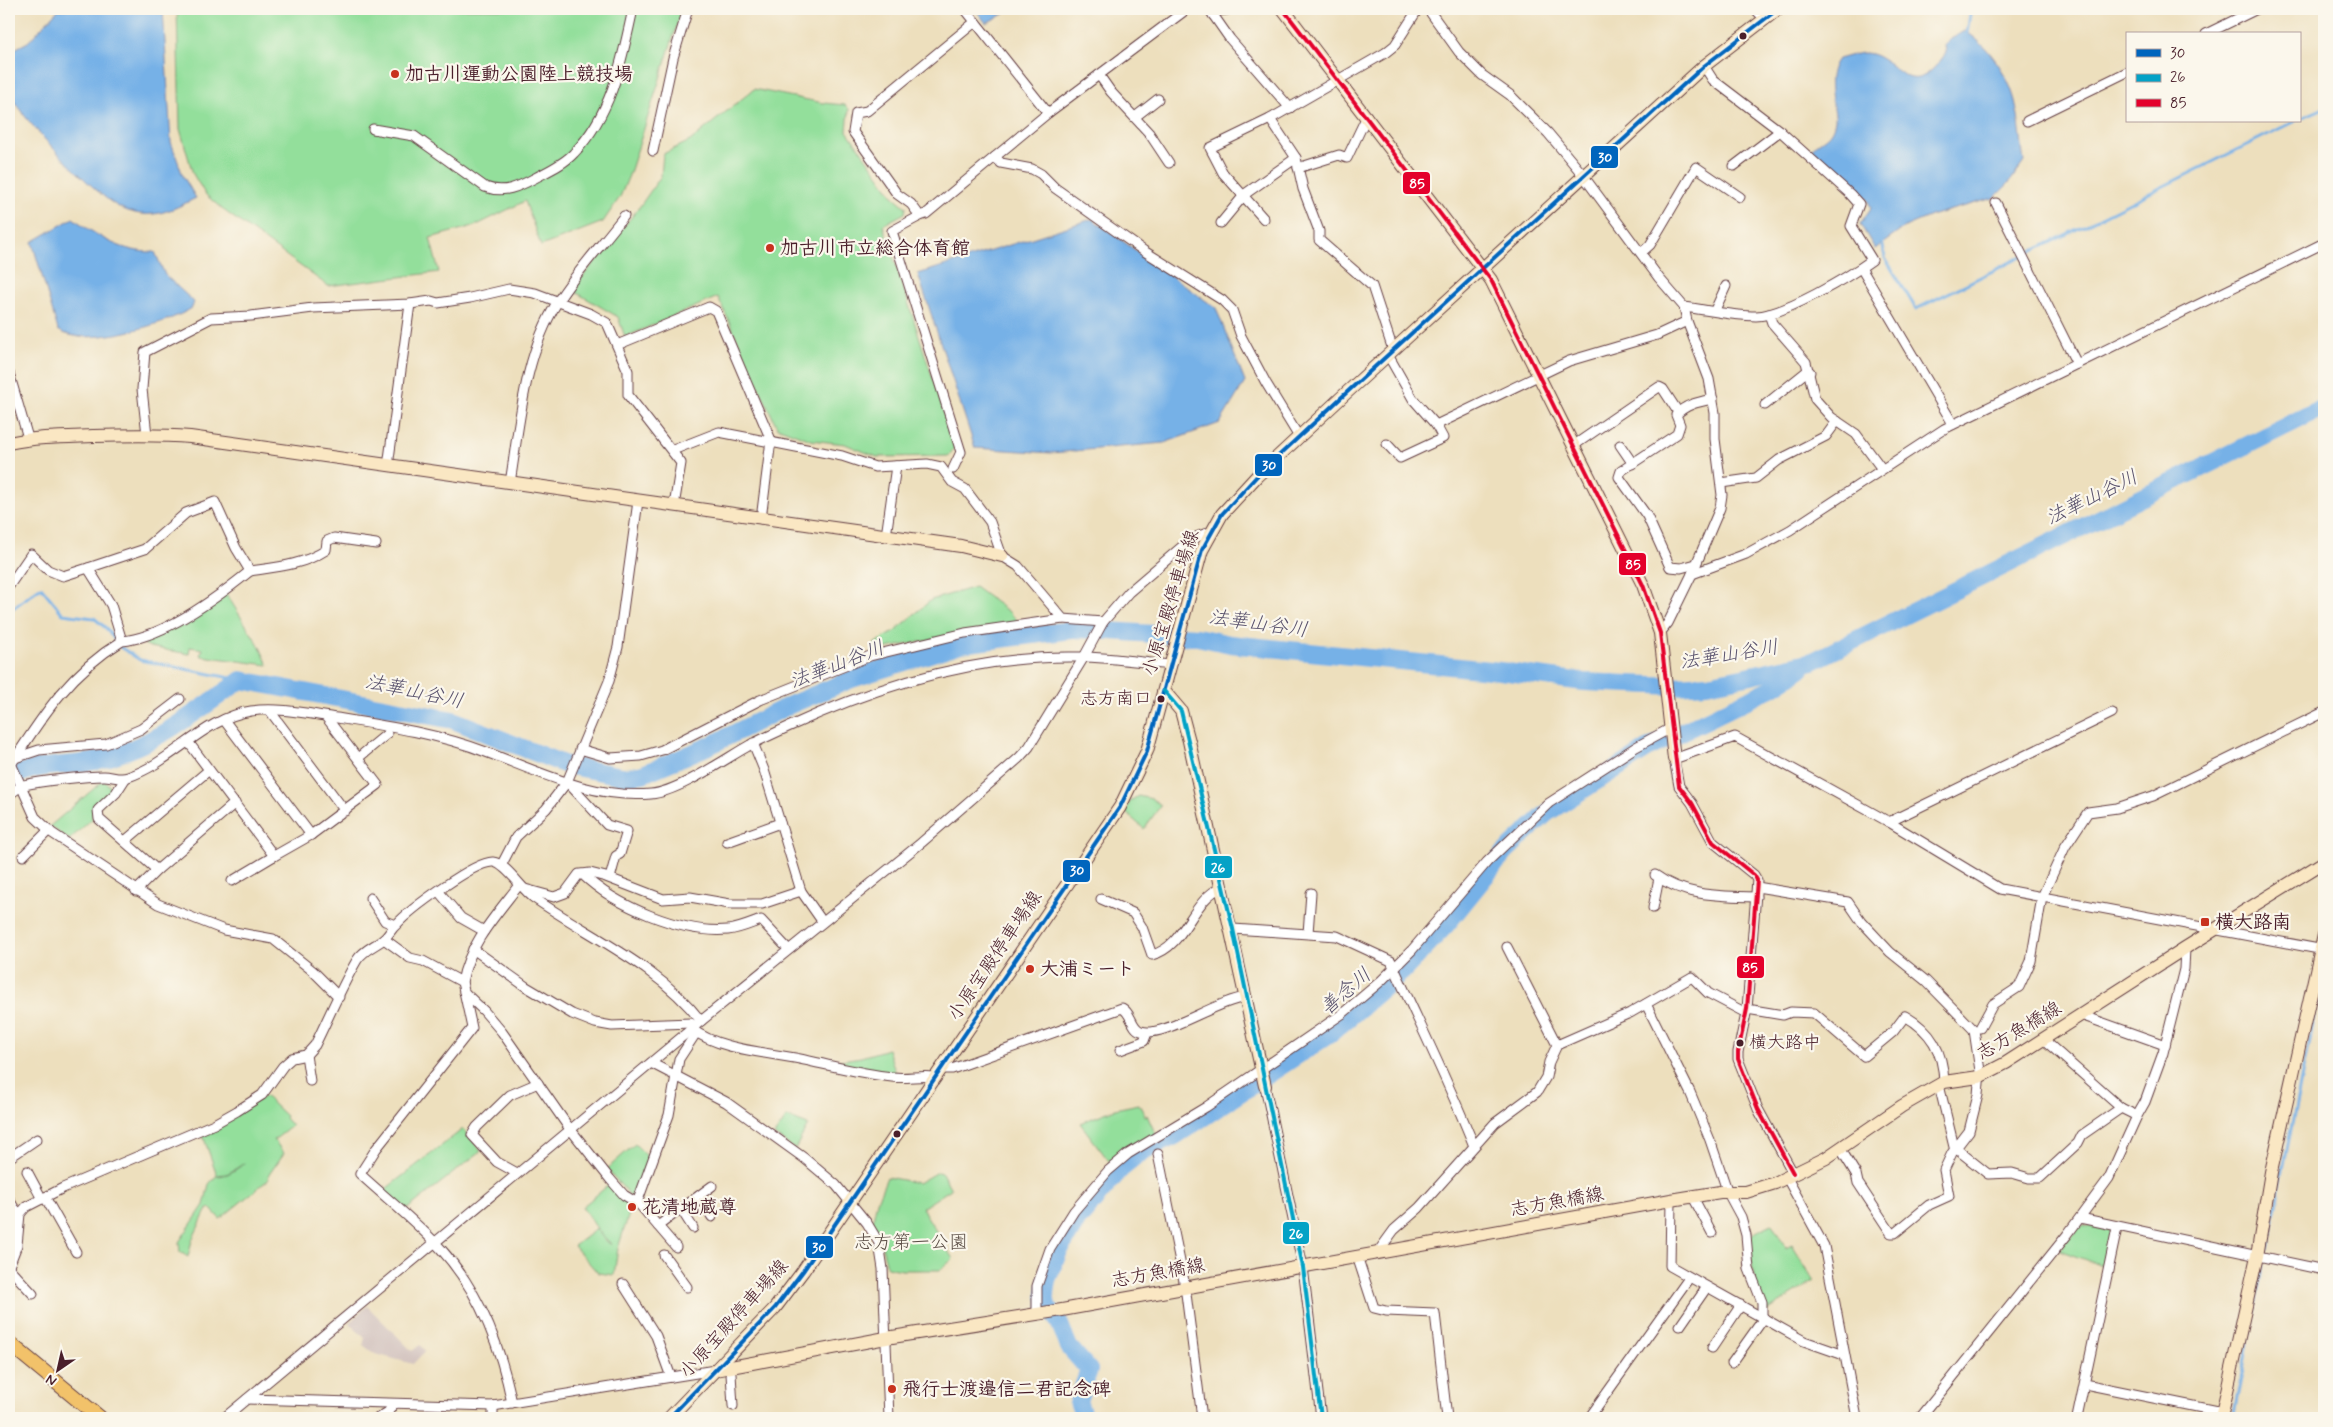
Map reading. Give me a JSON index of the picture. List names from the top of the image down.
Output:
{
  "streets": {
    "main road": ["小原宝殿停車場線", "志方魚橋線"]
  },
  "crossings": [
    ["小原宝殿停車場線", "志方魚橋線"]
  ],
  "water": ["法華山谷川", "善念川"],
  "parks": ["志方第一公園"],
  "places": {
    "other": [
      "加古川運動公園陸上競技場",
      "加古川市立総合体育館",
      "志方南口",
      "大浦ミート",
      "横大路中",
      "花清地蔵尊",
      "飛行士渡邉信二君記念碑"
    ],
    "transit": ["横大路南"]
  },
  "lines": ["transit line 30", "transit line 85", "transit line 26"],
  "legend": ["30", "26", "85"],
  "north": "bottom left"
}
